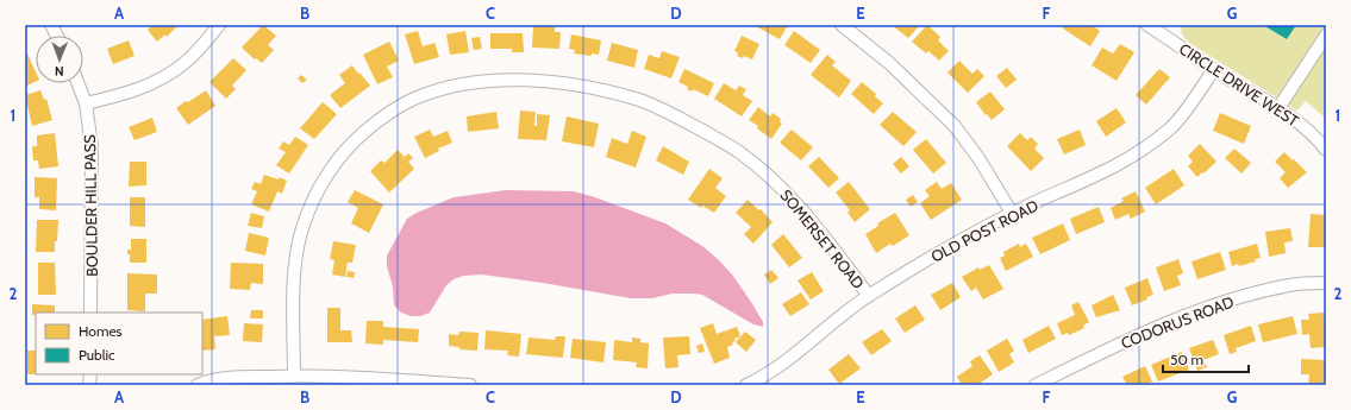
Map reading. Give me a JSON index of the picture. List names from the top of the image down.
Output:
{
  "streets": {
    "street": [
      "CIRCLE DRIVE WEST",
      "BOULDER HILL PASS",
      "OLD POST ROAD",
      "SOMERSET ROAD",
      "CODORUS ROAD"
    ]
  },
  "crossings": [
    ["CIRCLE DRIVE WEST", "OLD POST ROAD"],
    ["OLD POST ROAD", "SOMERSET ROAD"]
  ],
  "legend": ["Homes", "Public"],
  "scale_bar": "50 m",
  "north": "bottom",
  "grid": {
    "columns": [
      "A",
      "B",
      "C",
      "D",
      "E",
      "F",
      "G"
    ],
    "rows": ["1", "2"]
  }
}
